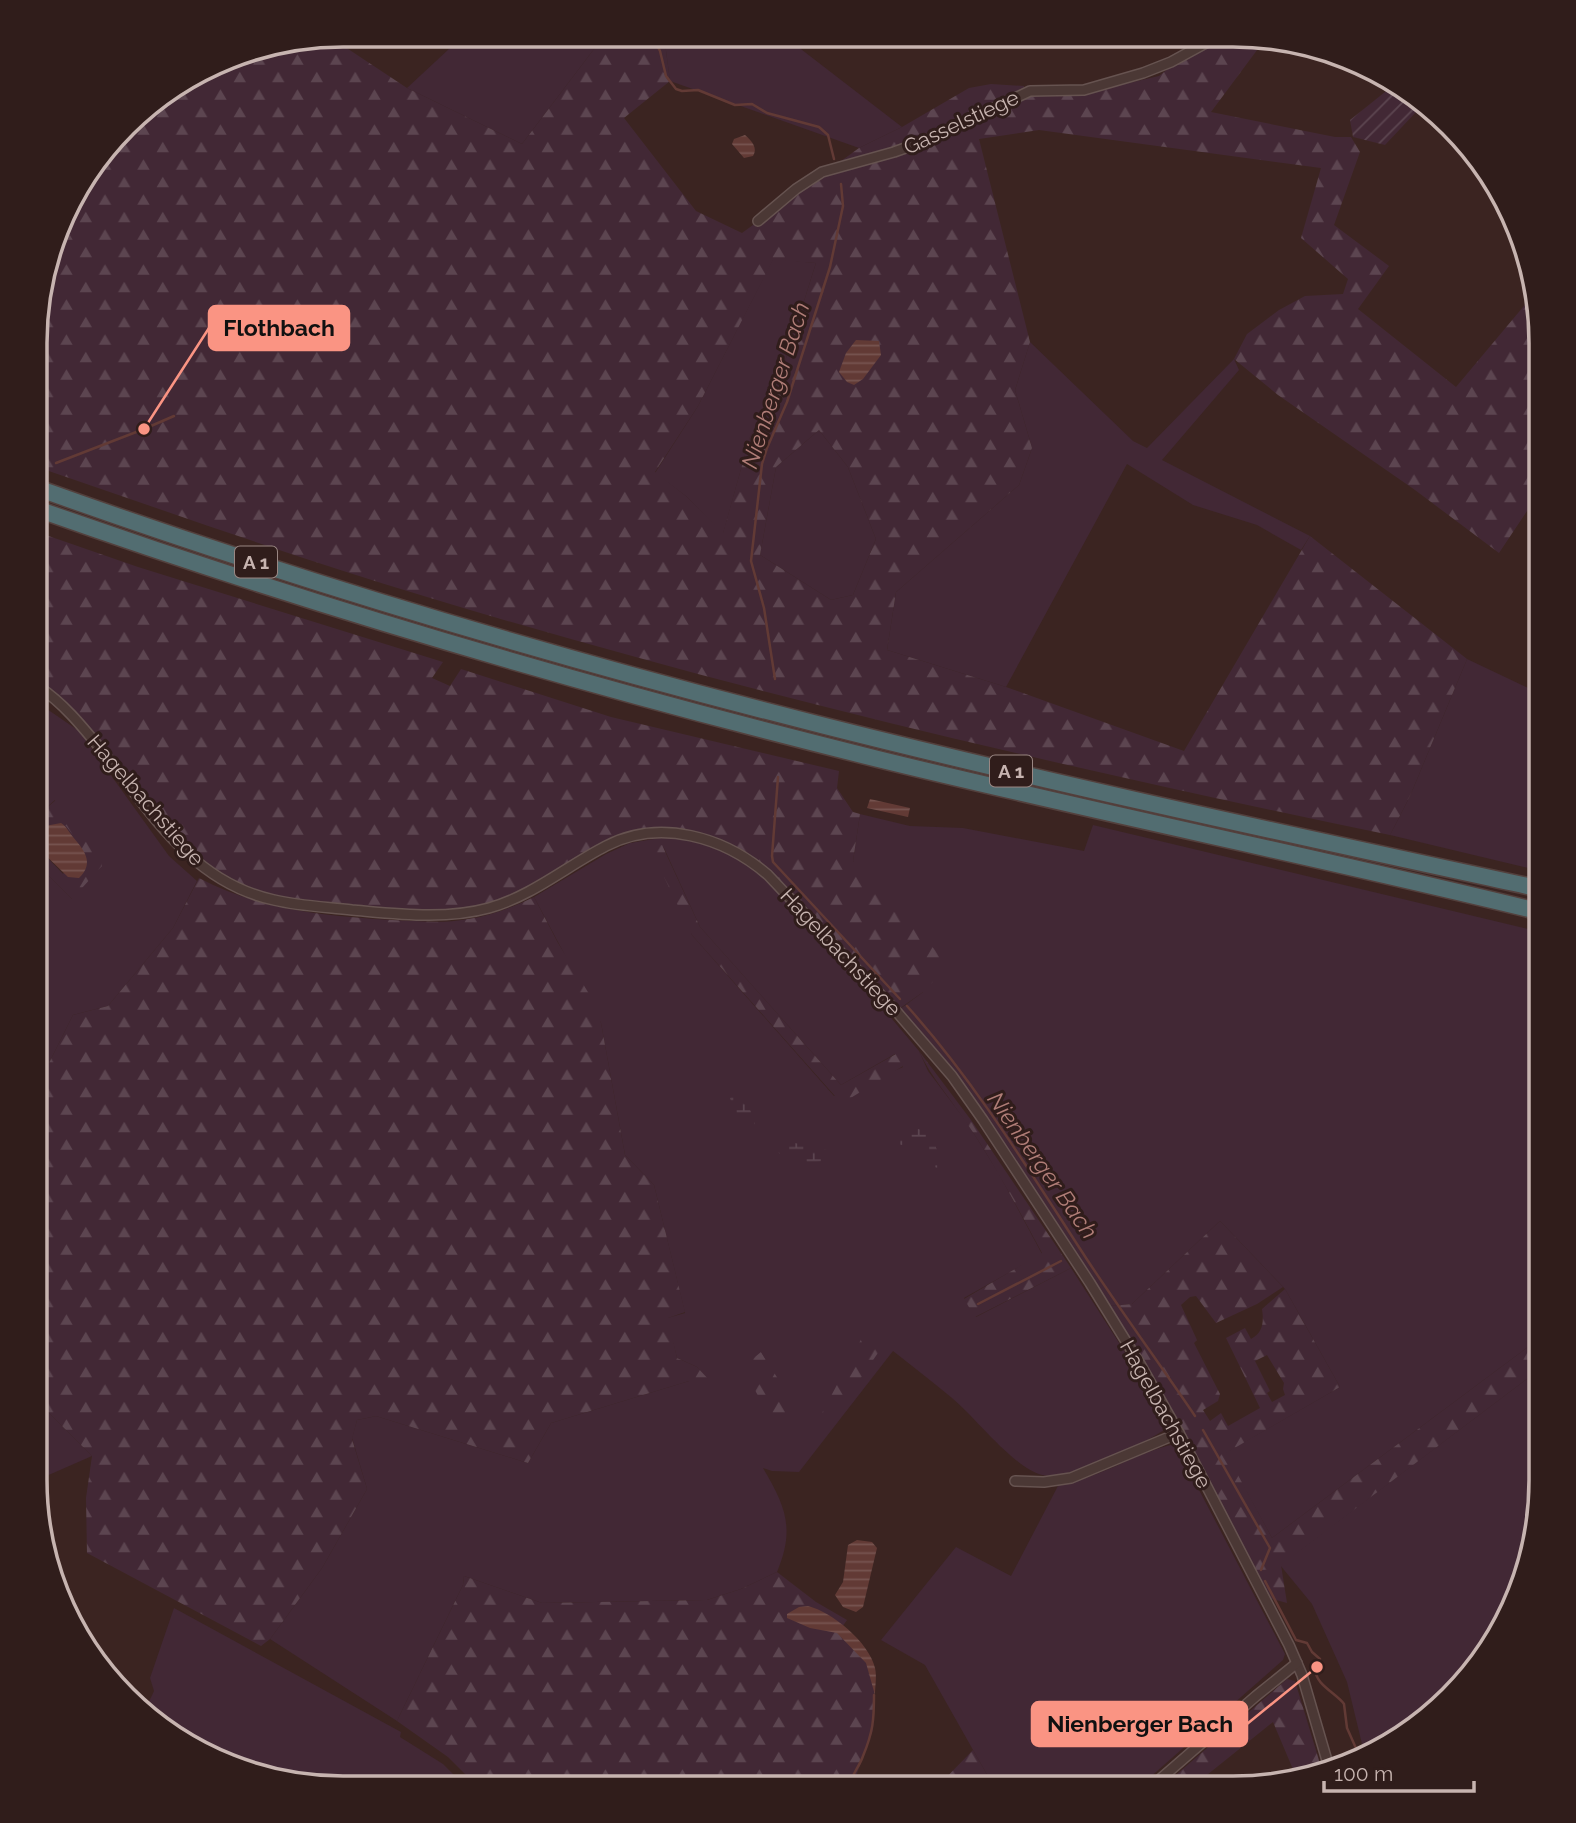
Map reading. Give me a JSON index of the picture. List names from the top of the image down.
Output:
{
  "streets": {
    "highway": ["A 1"],
    "street": ["Gasselstiege", "Hagelbachstiege"]
  },
  "water": ["Nienberger Bach"],
  "places": ["Flothbach", "Nienberger Bach"],
  "scale_bar": "100 m"
}
